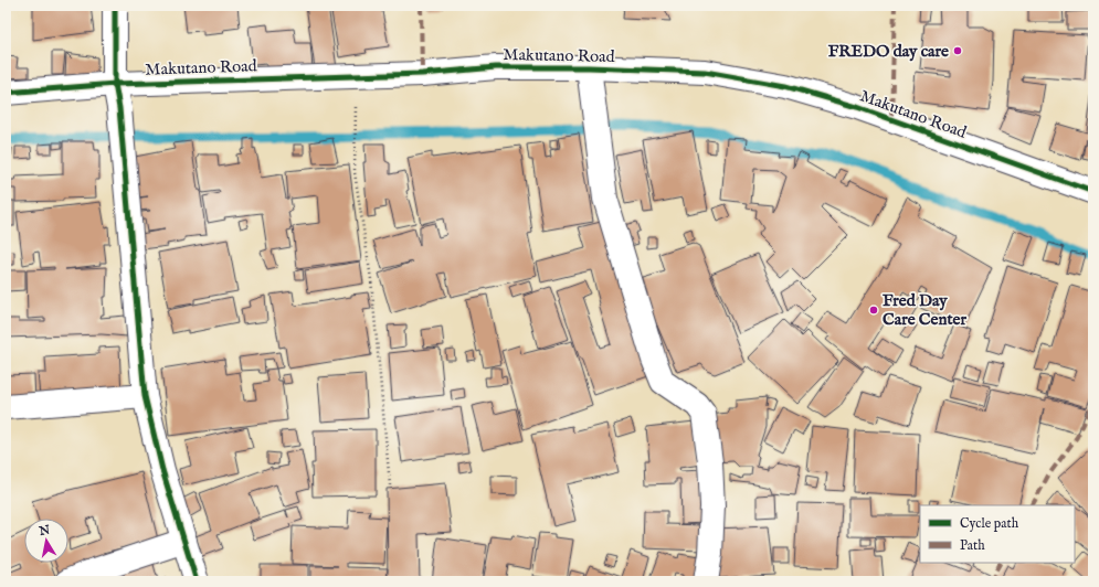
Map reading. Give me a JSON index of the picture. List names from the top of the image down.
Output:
{
  "streets": {
    "street": ["Makutano Road"]
  },
  "places": ["FREDO day care", "Fred Day Care Center"],
  "legend": ["Cycle path", "Path"],
  "north": "top"
}
